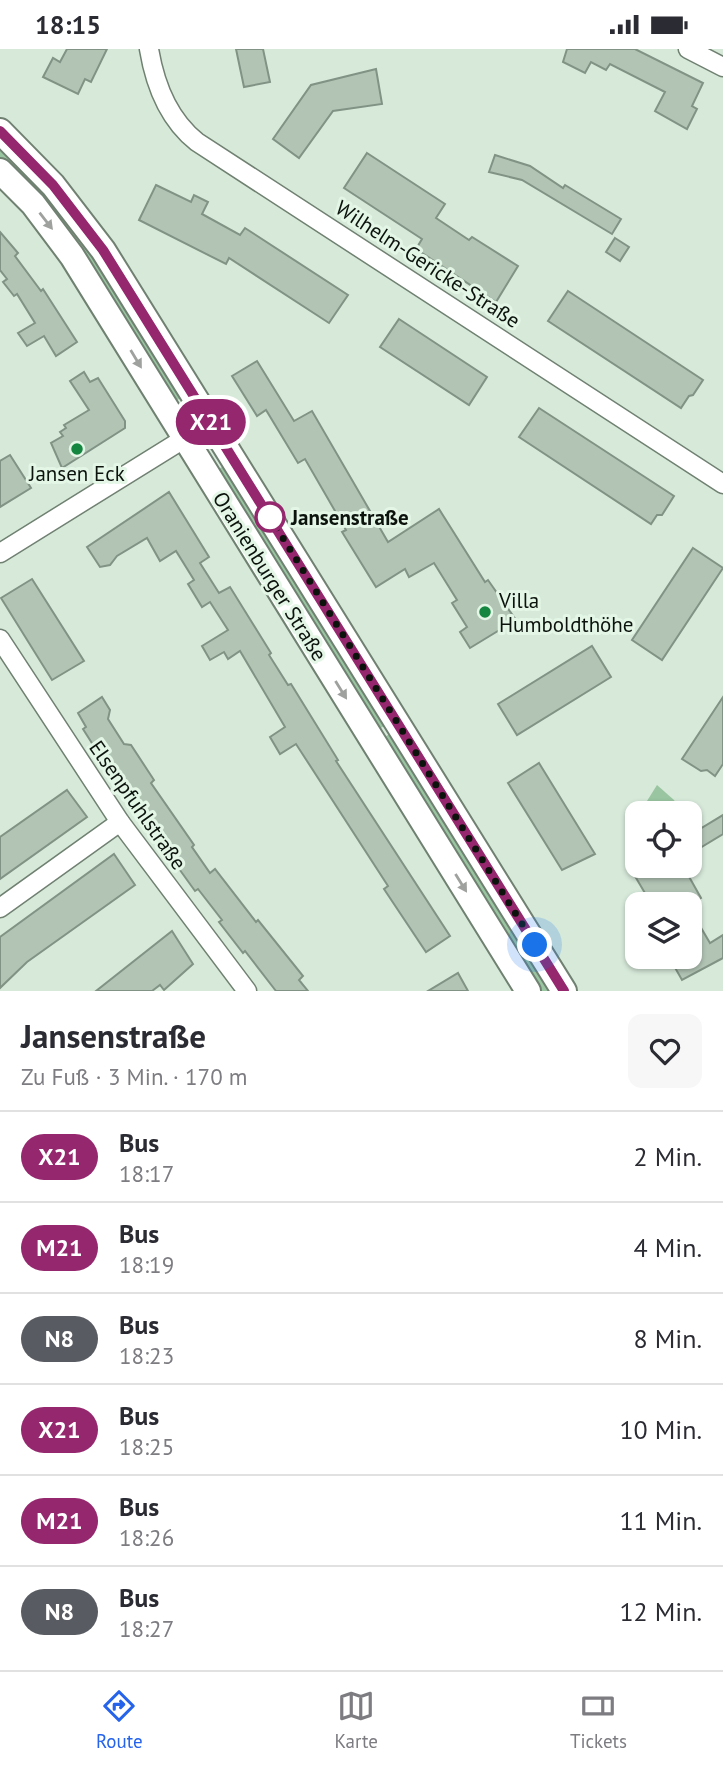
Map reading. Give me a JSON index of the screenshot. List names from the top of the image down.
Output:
{
  "streets": {
    "main road": ["Oranienburger Straße"],
    "street": ["Wilhelm-Gericke-Straße", "Elsenpfuhlstraße"]
  },
  "places": ["Jansen Eck", "Jansenstraße", "Villa Humboldthöhe"],
  "lines": ["bus line X21"],
  "page": {
    "status": "18:15",
    "on_map": "X21",
    "heading": ["Jansenstraße", "Zu Fuß · 3 Min. · 170 m"],
    "list": [
      {
        "mark": "X21",
        "name": "Bus",
        "note": "18:17",
        "value": "2 Min."
      },
      {
        "mark": "M21",
        "name": "Bus",
        "note": "18:19",
        "value": "4 Min."
      },
      {
        "mark": "N8",
        "name": "Bus",
        "note": "18:23",
        "value": "8 Min."
      },
      {
        "mark": "X21",
        "name": "Bus",
        "note": "18:25",
        "value": "10 Min."
      },
      {
        "mark": "M21",
        "name": "Bus",
        "note": "18:26",
        "value": "11 Min."
      },
      {
        "mark": "N8",
        "name": "Bus",
        "note": "18:27",
        "value": "12 Min."
      }
    ],
    "tabs": ["Route", "Karte", "Tickets"]
  }
}
